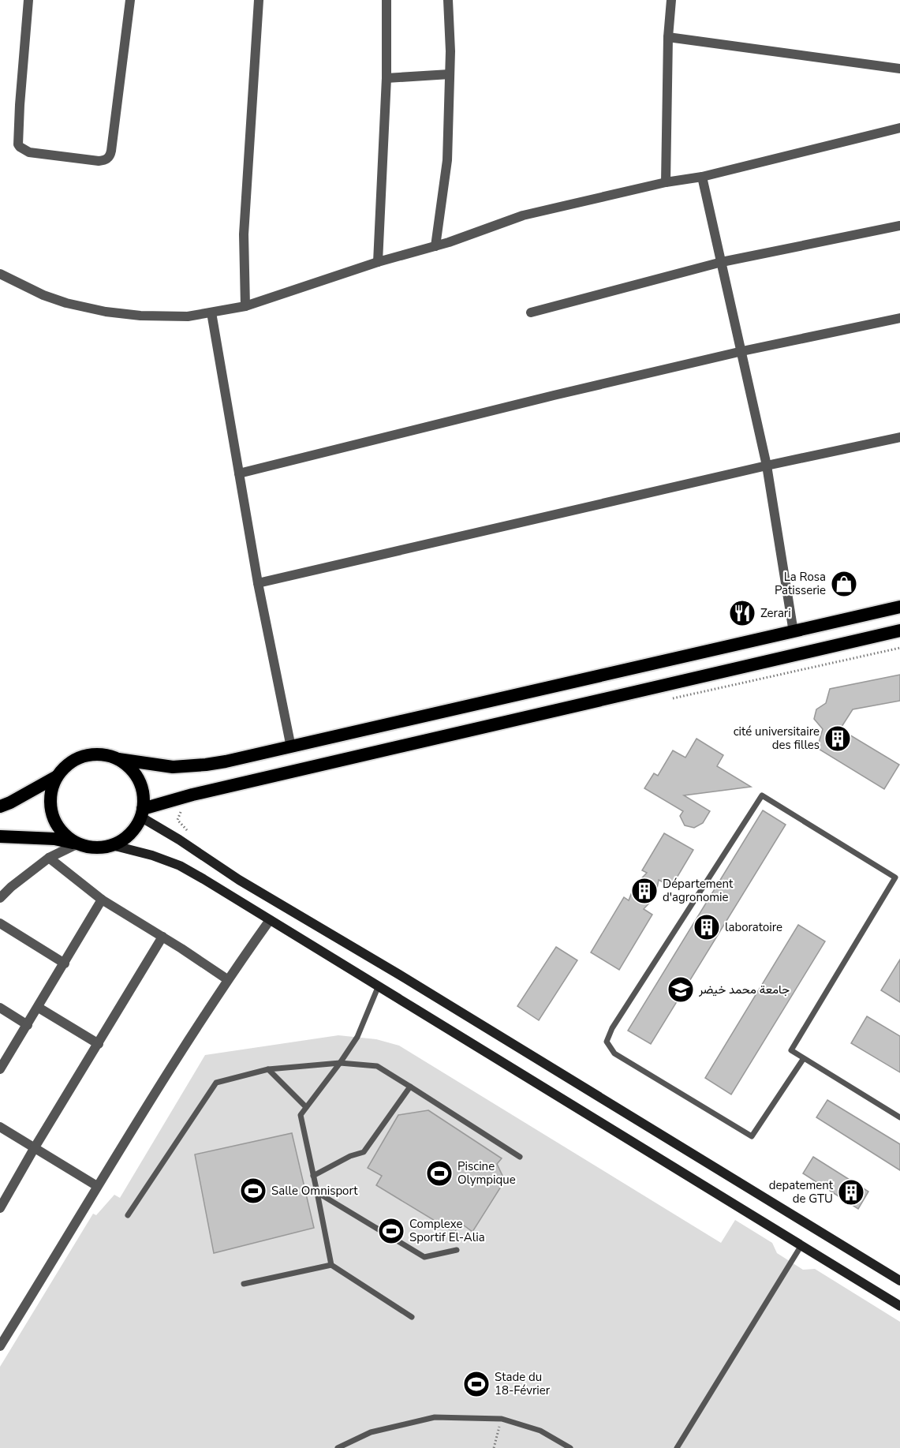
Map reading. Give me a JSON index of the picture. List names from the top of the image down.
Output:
{
  "places": {
    "shop": ["La Rosa Patisserie"],
    "restaurant": ["Zerari"],
    "building": [
      "cité universitaire des filles",
      "Département d'agronomie",
      "laboratoire",
      "depatement de GTU"
    ],
    "school or university": ["جامعة محمد خيضر"],
    "sports": [
      "Piscine Olympique",
      "Salle Omnisport",
      "Complexe Sportif El-Alia",
      "Stade du 18-Février"
    ]
  }
}
